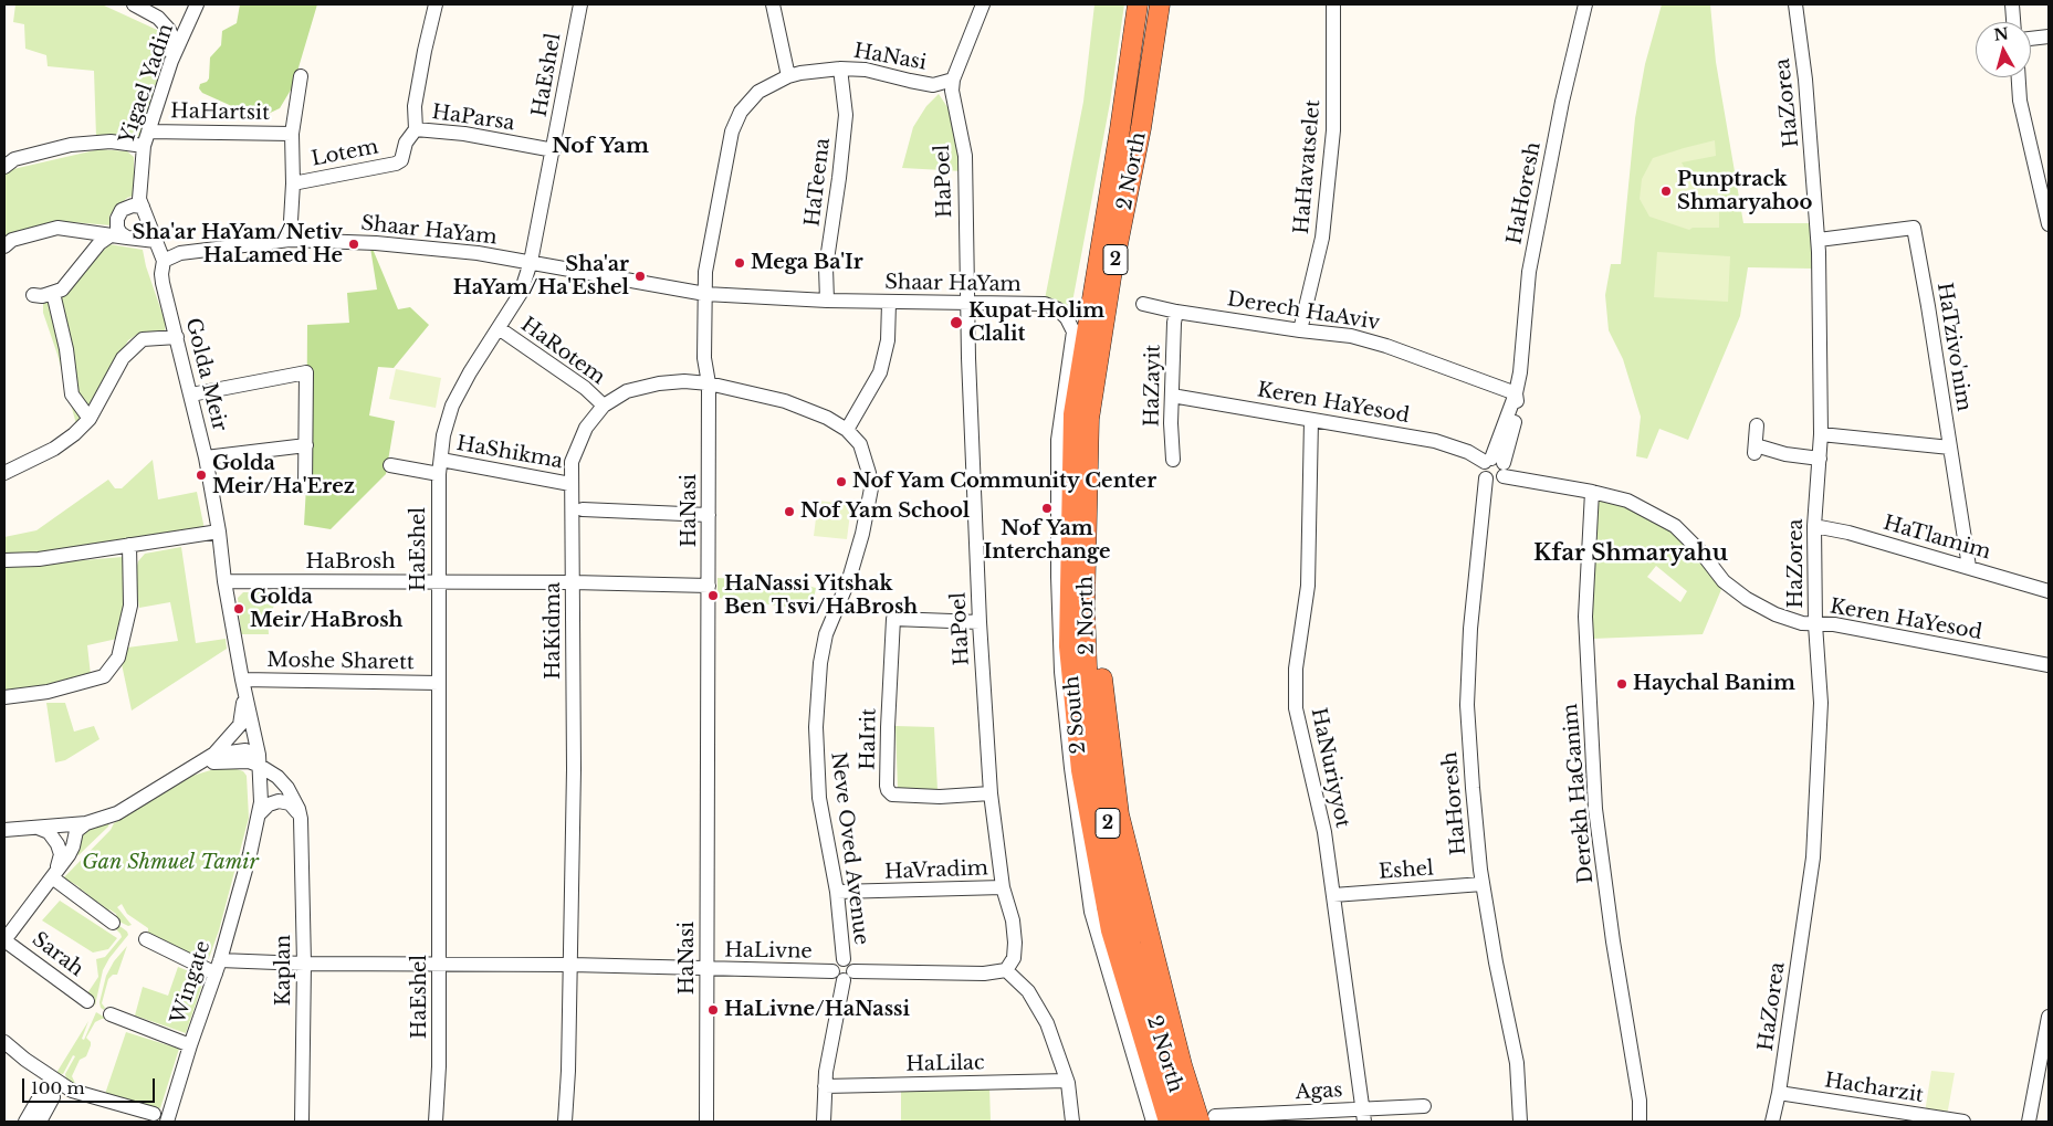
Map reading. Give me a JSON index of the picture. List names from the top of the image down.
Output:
{
  "streets": {
    "highway": ["2 North", "2", "2 South"],
    "street": [
      "HaNasi",
      "HaEshel",
      "Yigael Yadin",
      "HaZorea",
      "HaHartsit",
      "HaParsa",
      "Lotem",
      "HaHavatselet",
      "HaPoel",
      "HaTeena",
      "HaHoresh",
      "Shaar HaYam",
      "Derech HaAviv",
      "HaTzivo'nim",
      "HaRotem",
      "Golda Meir",
      "HaZayit",
      "Keren HaYesod",
      "HaShikma",
      "HaTlamim",
      "HaBrosh",
      "HaKidma",
      "Moshe Sharett",
      "HaIrit",
      "HaNuriyyot",
      "Derekh HaGanim",
      "Neve Oved Avenue",
      "HaVradim",
      "Eshel",
      "HaLivne",
      "Sarah",
      "Kaplan",
      "Wingate",
      "HaLilac",
      "Hacharzit",
      "Agas"
    ]
  },
  "crossings": [
    ["HaNasi", "HaPoel"],
    ["HaNasi", "HaTeena"],
    ["HaNasi", "Shaar HaYam"],
    ["HaNasi", "HaBrosh"],
    ["HaNasi", "HaKidma"],
    ["HaNasi", "HaLivne"],
    ["HaEshel", "HaParsa"],
    ["HaEshel", "Shaar HaYam"],
    ["HaEshel", "HaRotem"],
    ["HaEshel", "HaShikma"],
    ["HaEshel", "HaBrosh"],
    ["HaEshel", "Moshe Sharett"],
    ["HaEshel", "HaLivne"],
    ["Yigael Yadin", "HaHartsit"],
    ["Yigael Yadin", "Golda Meir"],
    ["HaZorea", "HaTzivo'nim"],
    ["HaZorea", "Keren HaYesod"],
    ["HaZorea", "HaTlamim"],
    ["HaZorea", "Hacharzit"],
    ["HaParsa", "Lotem"],
    ["HaHavatselet", "Derech HaAviv"],
    ["HaPoel", "Shaar HaYam"],
    ["HaPoel", "HaIrit"],
    ["HaPoel", "HaVradim"],
    ["HaTeena", "Shaar HaYam"],
    ["HaHoresh", "Derech HaAviv"],
    ["HaHoresh", "Keren HaYesod"],
    ["HaHoresh", "Eshel"],
    ["Shaar HaYam", "Golda Meir"],
    ["Derech HaAviv", "HaZayit"],
    ["HaTzivo'nim", "HaTlamim"],
    ["HaRotem", "HaKidma"],
    ["Golda Meir", "HaBrosh"],
    ["Golda Meir", "Moshe Sharett"],
    ["Golda Meir", "Kaplan"],
    ["Golda Meir", "Wingate"],
    ["HaZayit", "Keren HaYesod"],
    ["Keren HaYesod", "HaNuriyyot"],
    ["Keren HaYesod", "Derekh HaGanim"],
    ["HaShikma", "HaKidma"],
    ["HaBrosh", "HaKidma"],
    ["HaKidma", "Neve Oved Avenue"],
    ["HaKidma", "HaLivne"],
    ["HaNuriyyot", "Eshel"],
    ["HaNuriyyot", "Agas"],
    ["Neve Oved Avenue", "HaVradim"],
    ["Neve Oved Avenue", "HaLivne"],
    ["HaLivne", "Kaplan"],
    ["HaLivne", "Wingate"],
    ["Kaplan", "Wingate"]
  ],
  "districts": ["Nof Yam", "Kfar Shmaryahu"],
  "parks": ["Gan Shmuel Tamir"],
  "places": [
    "Punptrack Shmaryahoo",
    "Sha'ar HaYam/Netiv HaLamed He",
    "Mega Ba'Ir",
    "Sha'ar HaYam/Ha'Eshel",
    "Kupat Holim Clalit",
    "Golda Meir/Ha'Erez",
    "Nof Yam Community Center",
    "Nof Yam Interchange",
    "Nof Yam School",
    "HaNassi Yitshak Ben Tsvi/HaBrosh",
    "Golda Meir/HaBrosh",
    "Haychal Banim",
    "HaLivne/HaNassi"
  ],
  "scale_bar": "100 m",
  "north": "top"
}
